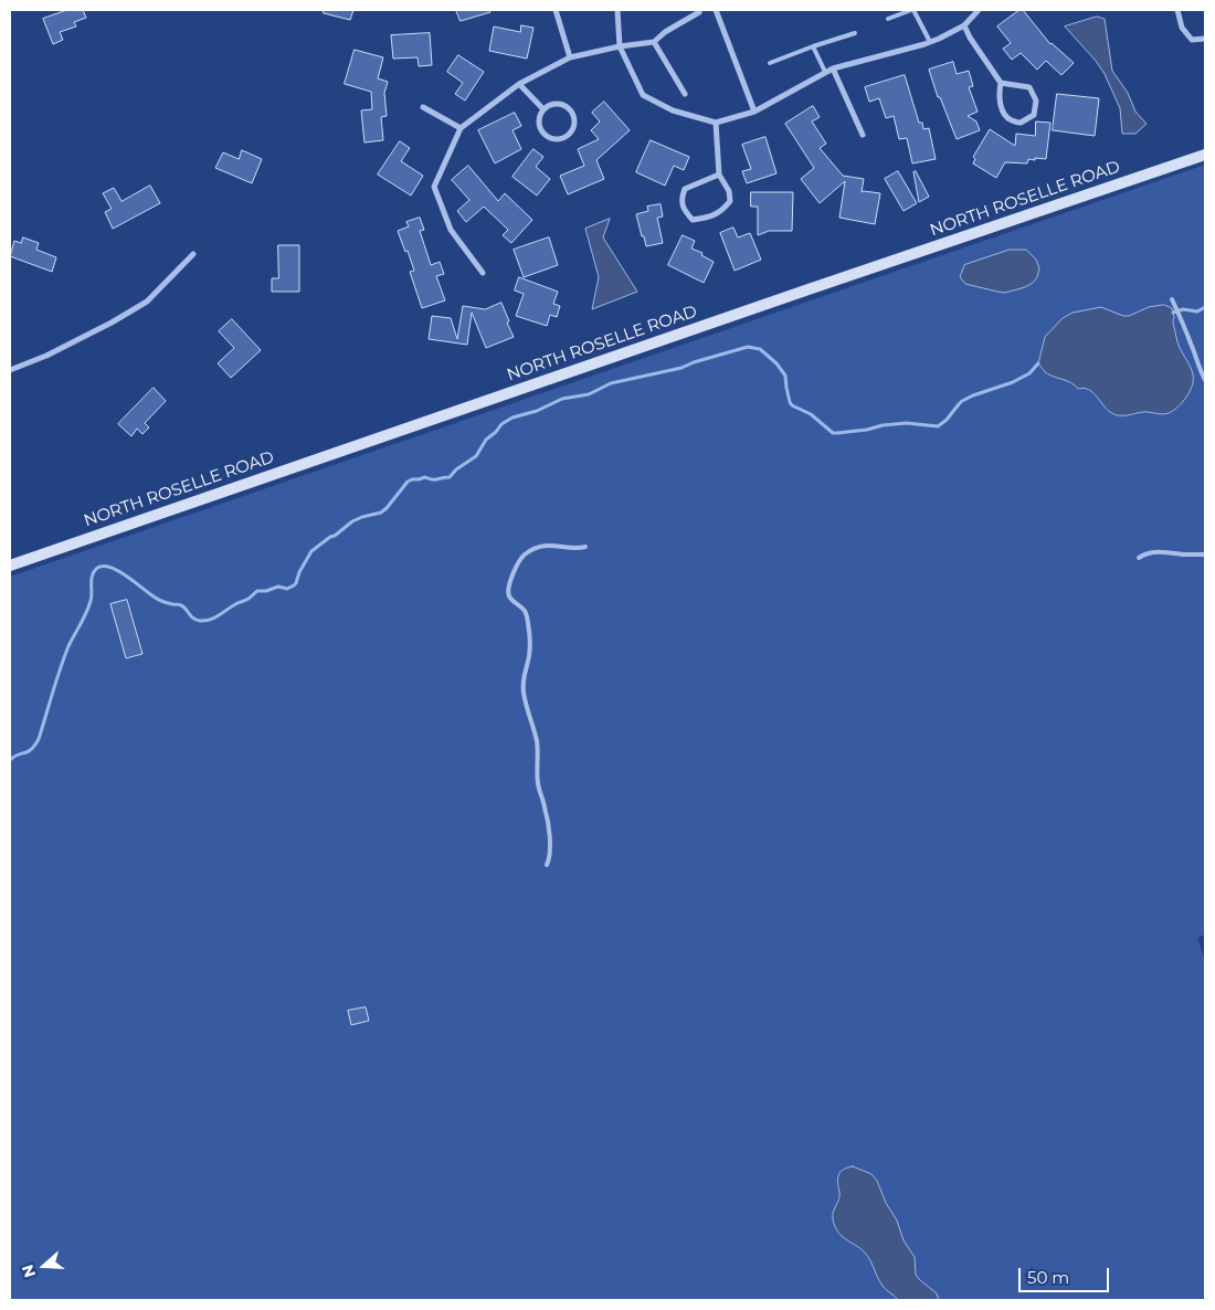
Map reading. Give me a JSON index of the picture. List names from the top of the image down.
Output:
{
  "streets": {
    "main road": ["NORTH ROSELLE ROAD"]
  },
  "scale_bar": "50 m",
  "north": "left"
}
